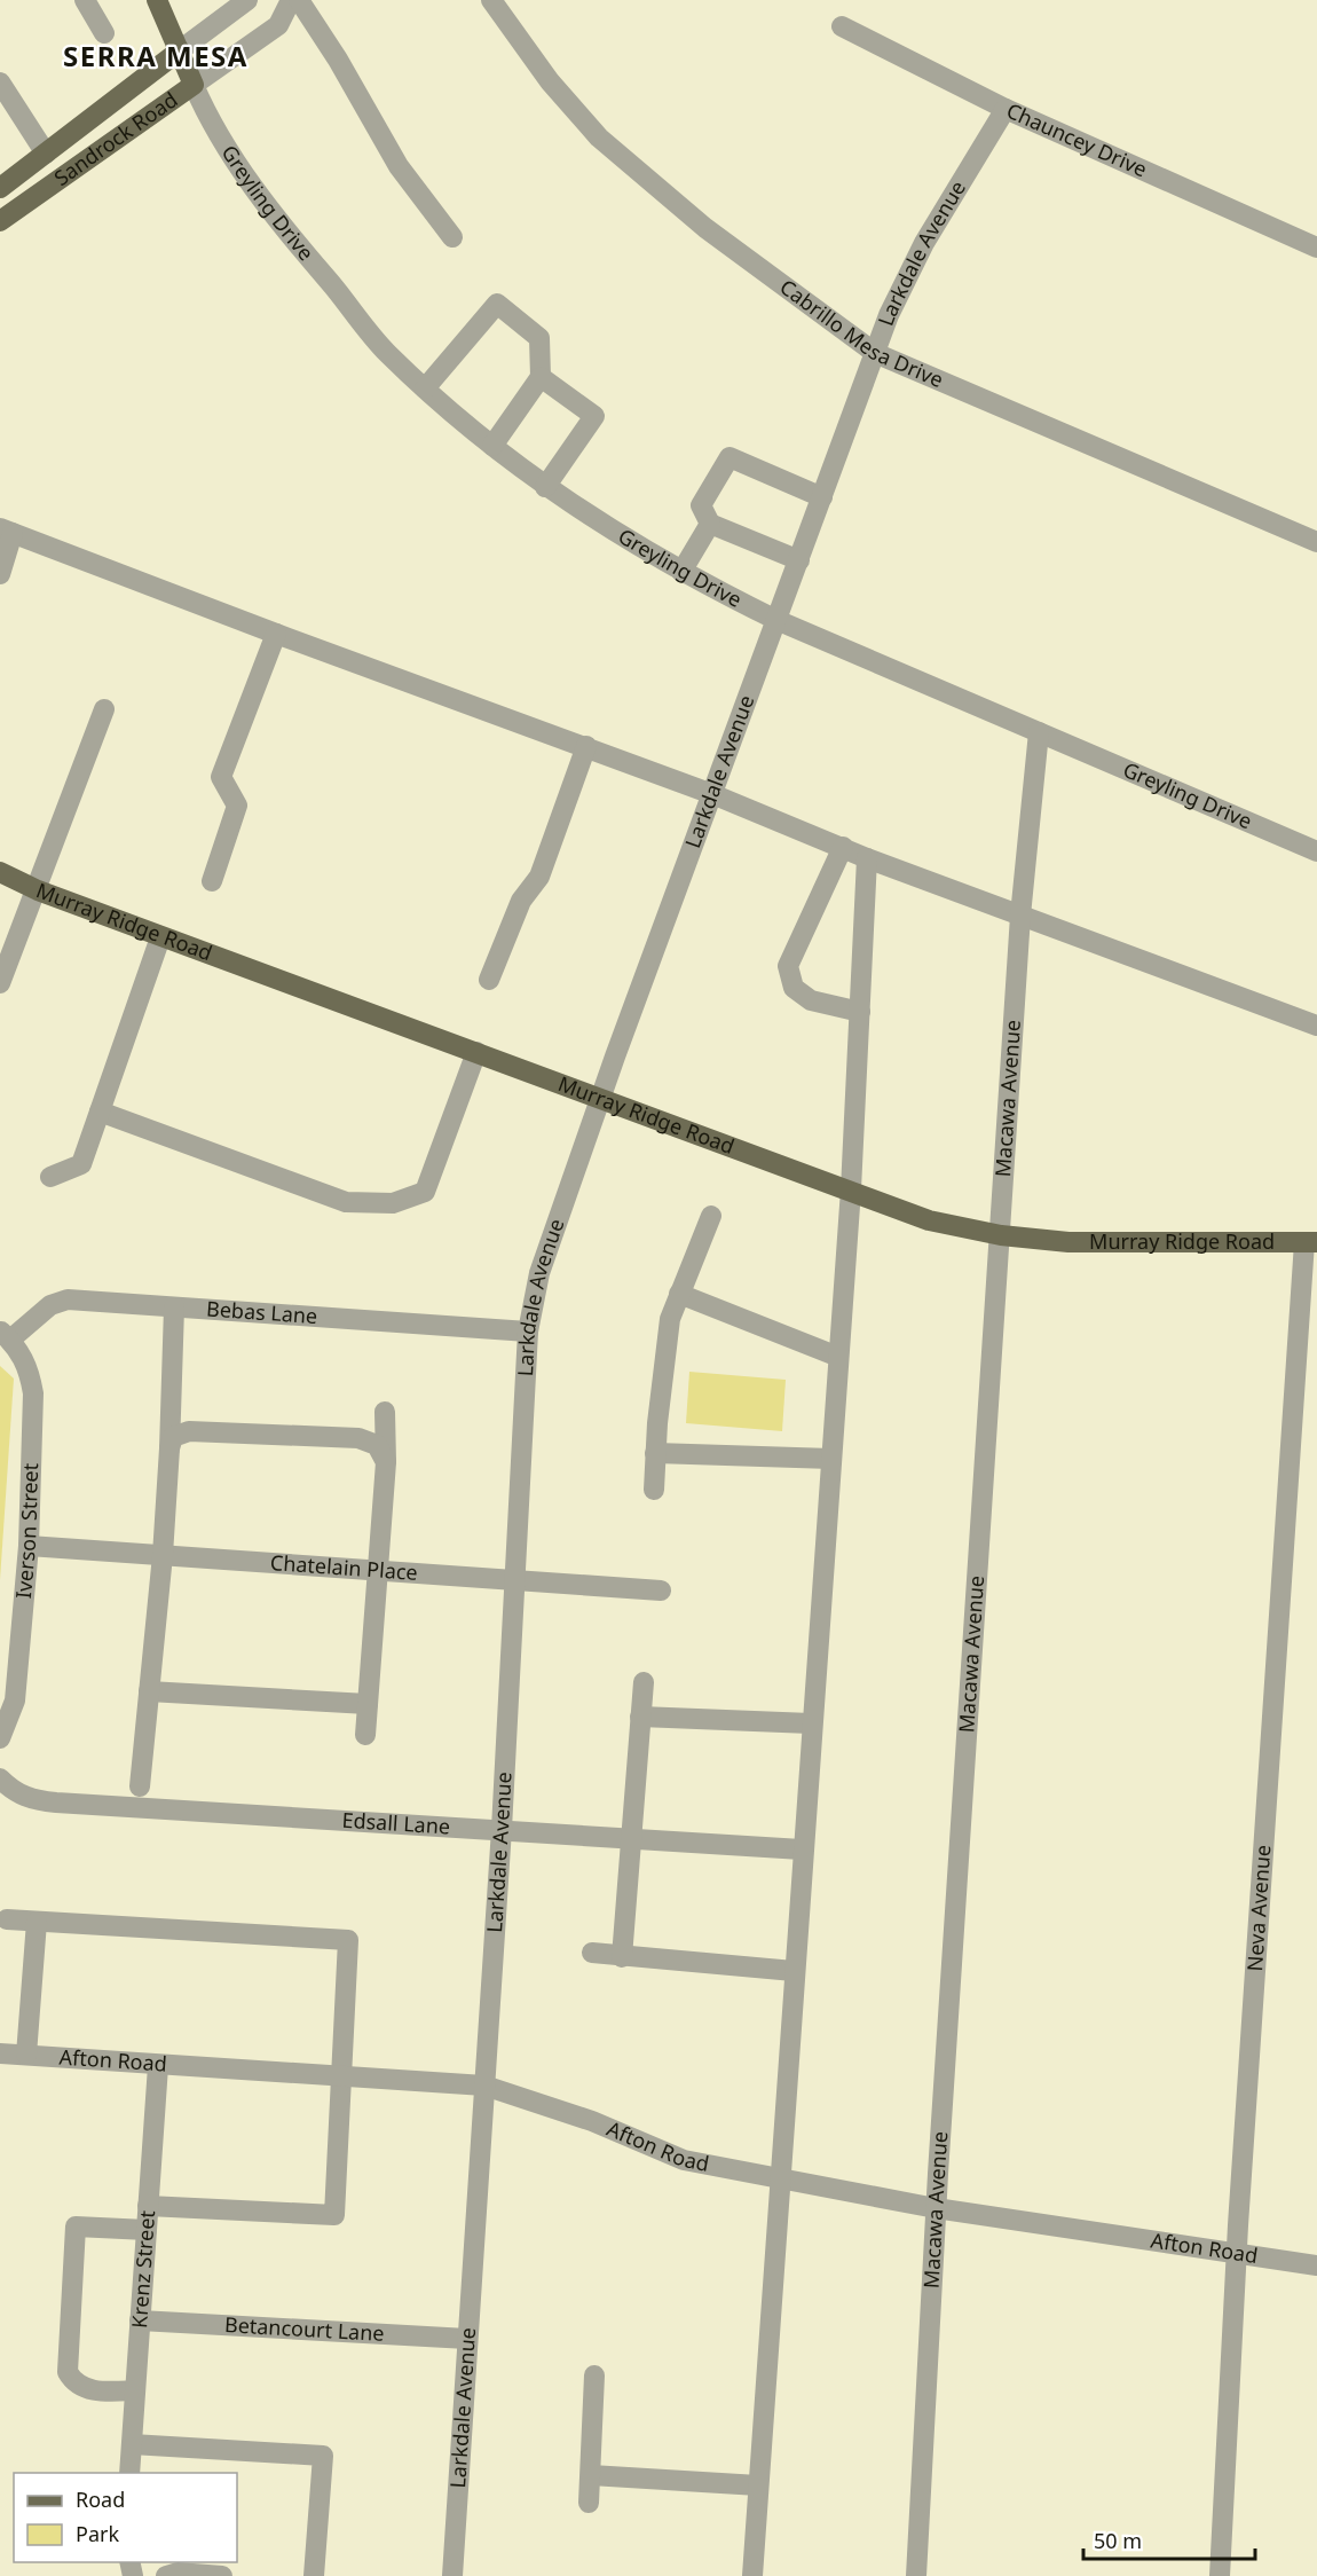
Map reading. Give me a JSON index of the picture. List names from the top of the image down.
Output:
{
  "streets": {
    "main road": ["Sandrock Road", "Murray Ridge Road"],
    "street": [
      "Chauncey Drive",
      "Greyling Drive",
      "Larkdale Avenue",
      "Cabrillo Mesa Drive",
      "Macawa Avenue",
      "Bebas Lane",
      "Iverson Street",
      "Chatelain Place",
      "Edsall Lane",
      "Neva Avenue",
      "Afton Road",
      "Krenz Street",
      "Betancourt Lane"
    ]
  },
  "crossings": [
    ["Sandrock Road", "Greyling Drive"],
    ["Chauncey Drive", "Larkdale Avenue"],
    ["Greyling Drive", "Larkdale Avenue"],
    ["Greyling Drive", "Macawa Avenue"],
    ["Larkdale Avenue", "Cabrillo Mesa Drive"],
    ["Larkdale Avenue", "Murray Ridge Road"],
    ["Larkdale Avenue", "Bebas Lane"],
    ["Larkdale Avenue", "Chatelain Place"],
    ["Larkdale Avenue", "Edsall Lane"],
    ["Larkdale Avenue", "Afton Road"],
    ["Larkdale Avenue", "Betancourt Lane"],
    ["Murray Ridge Road", "Macawa Avenue"],
    ["Murray Ridge Road", "Neva Avenue"],
    ["Macawa Avenue", "Afton Road"],
    ["Bebas Lane", "Iverson Street"],
    ["Iverson Street", "Chatelain Place"],
    ["Neva Avenue", "Afton Road"],
    ["Afton Road", "Krenz Street"],
    ["Krenz Street", "Betancourt Lane"]
  ],
  "districts": ["SERRA MESA"],
  "legend": ["Road", "Park"],
  "scale_bar": "50 m"
}
